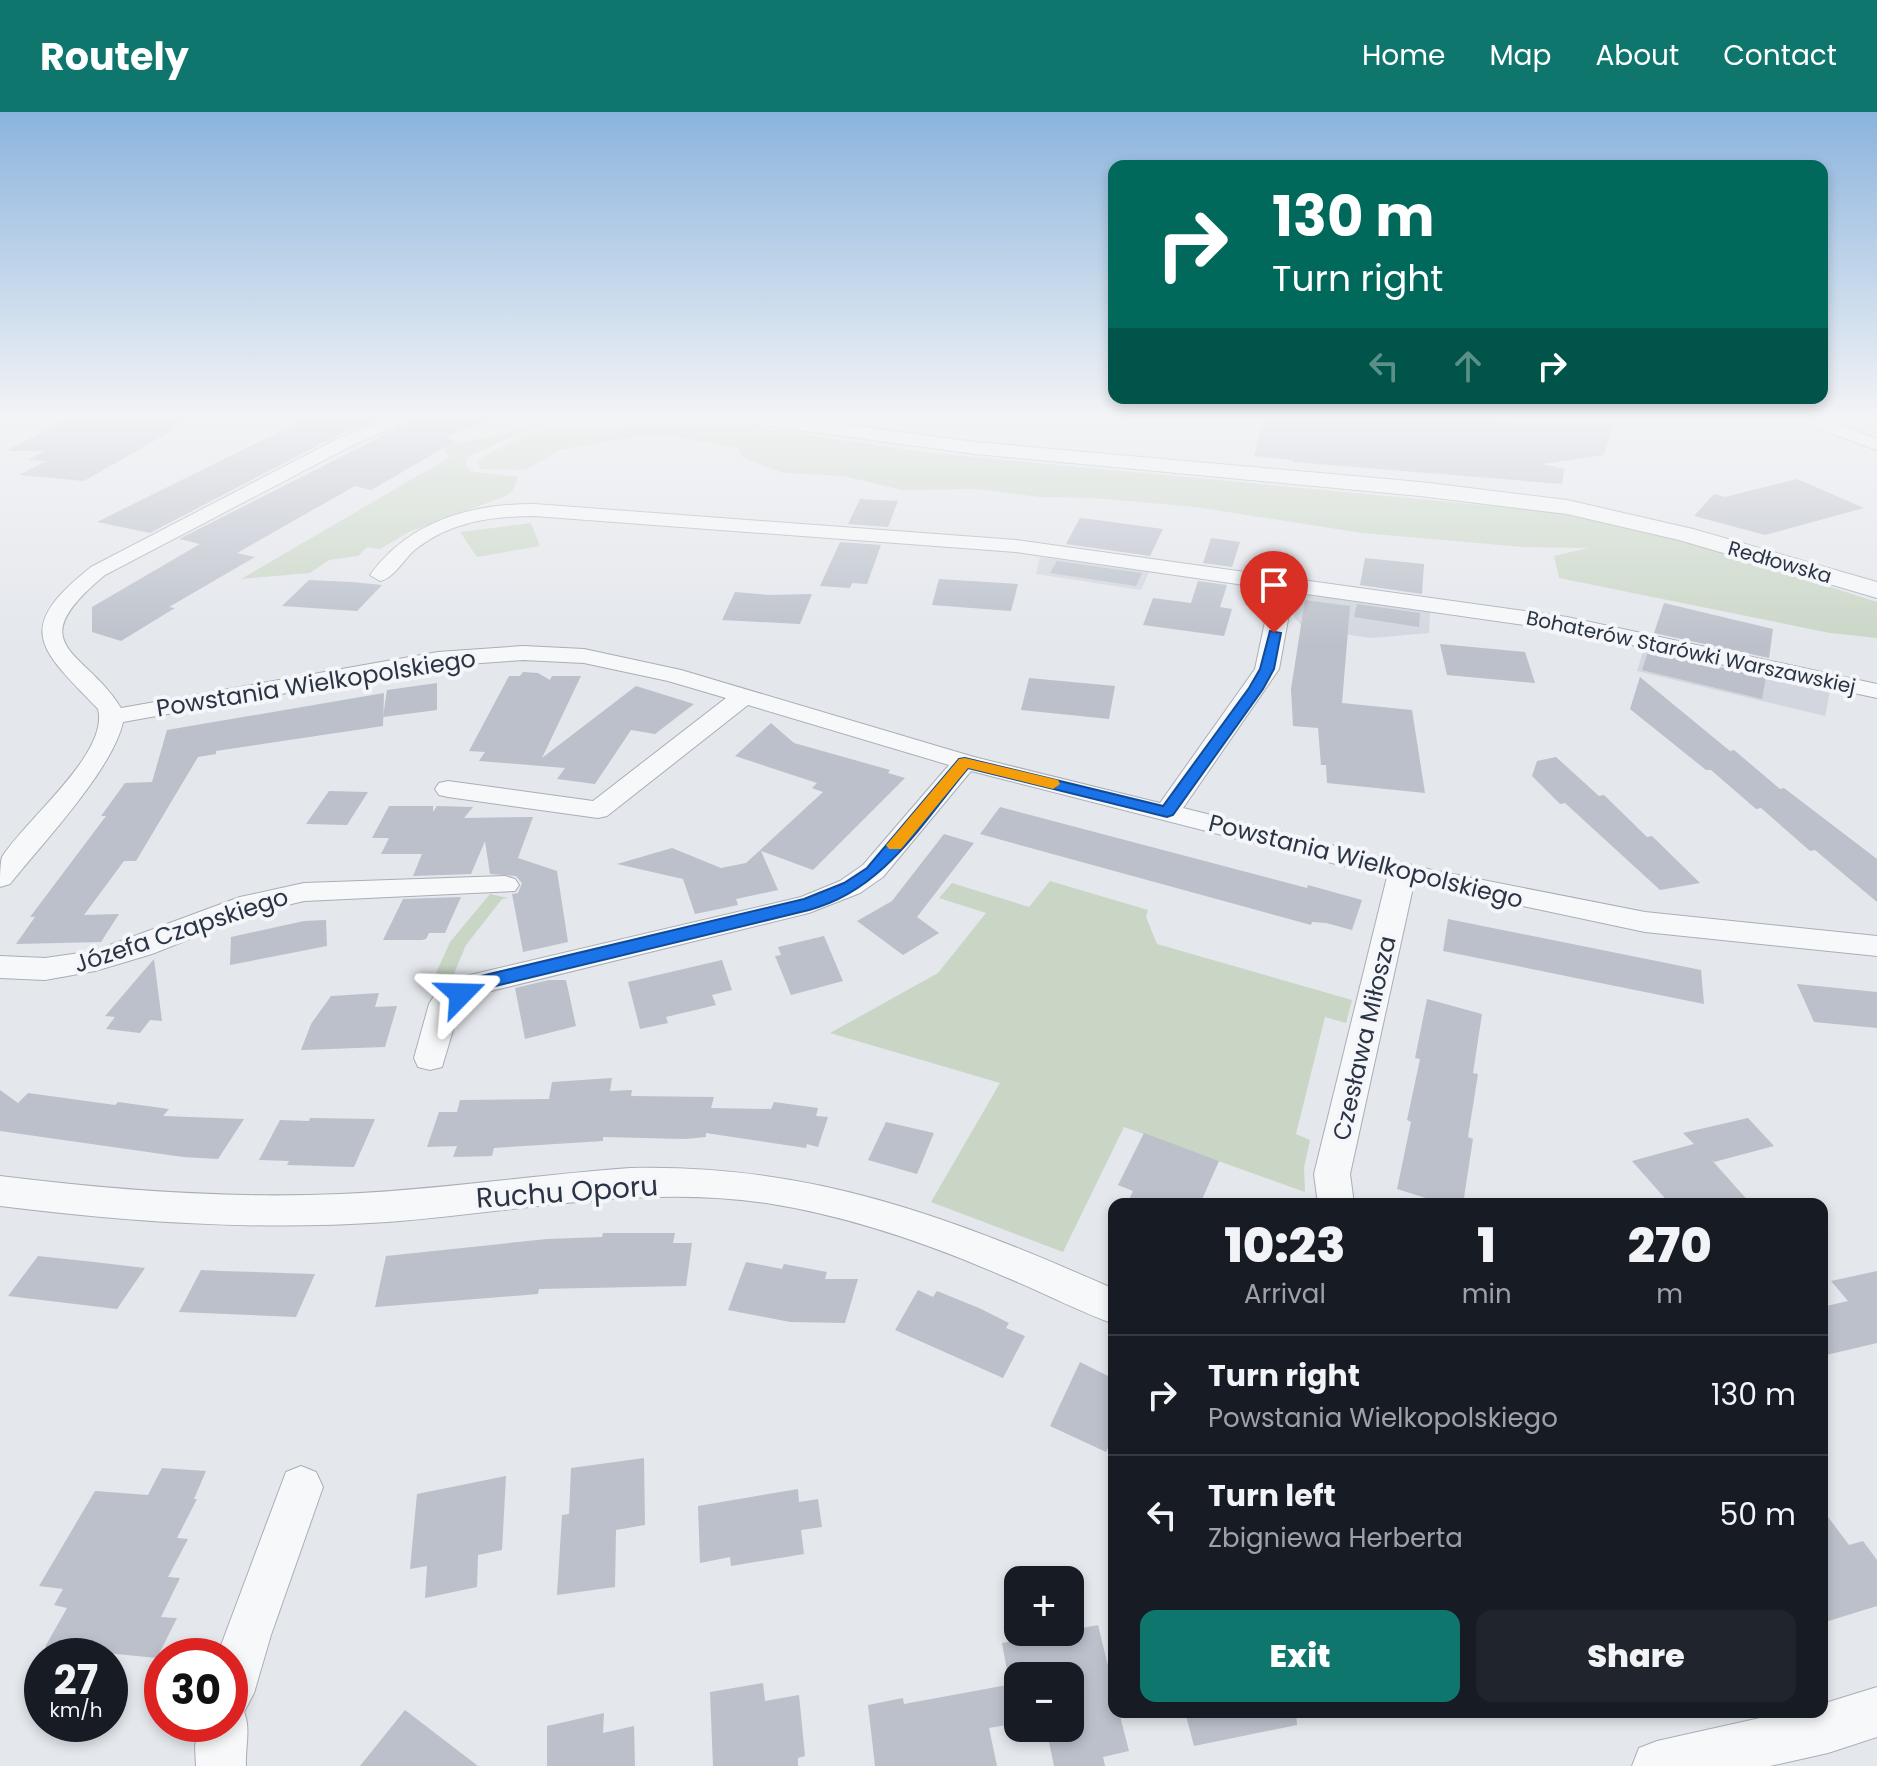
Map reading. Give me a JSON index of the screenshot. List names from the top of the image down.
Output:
{
  "streets": {
    "street": [
      "Redłowska",
      "Bohaterów Starówki Warszawskiej",
      "Powstania Wielkopolskiego",
      "Józefa Czapskiego",
      "Czesława Miłosza",
      "Ruchu Oporu"
    ]
  },
  "crossings": [
    ["Powstania Wielkopolskiego", "Czesława Miłosza"]
  ],
  "page": {
    "header": "Routely",
    "nav": [
      "Home",
      "Map",
      "About",
      "Contact"
    ],
    "turn": ["130 m", "Turn right"],
    "eta": [
      "10:23",
      "Arrival",
      "1",
      "min",
      "270",
      "m"
    ],
    "list": [
      {
        "name": "Turn right",
        "note": "Powstania Wielkopolskiego",
        "value": "130 m"
      },
      {
        "name": "Turn left",
        "note": "Zbigniewa Herberta",
        "value": "50 m"
      }
    ],
    "map_buttons": ["+", "−"],
    "buttons": ["Exit", "Share"],
    "speed": "27 km/h",
    "limit": "30"
  }
}
